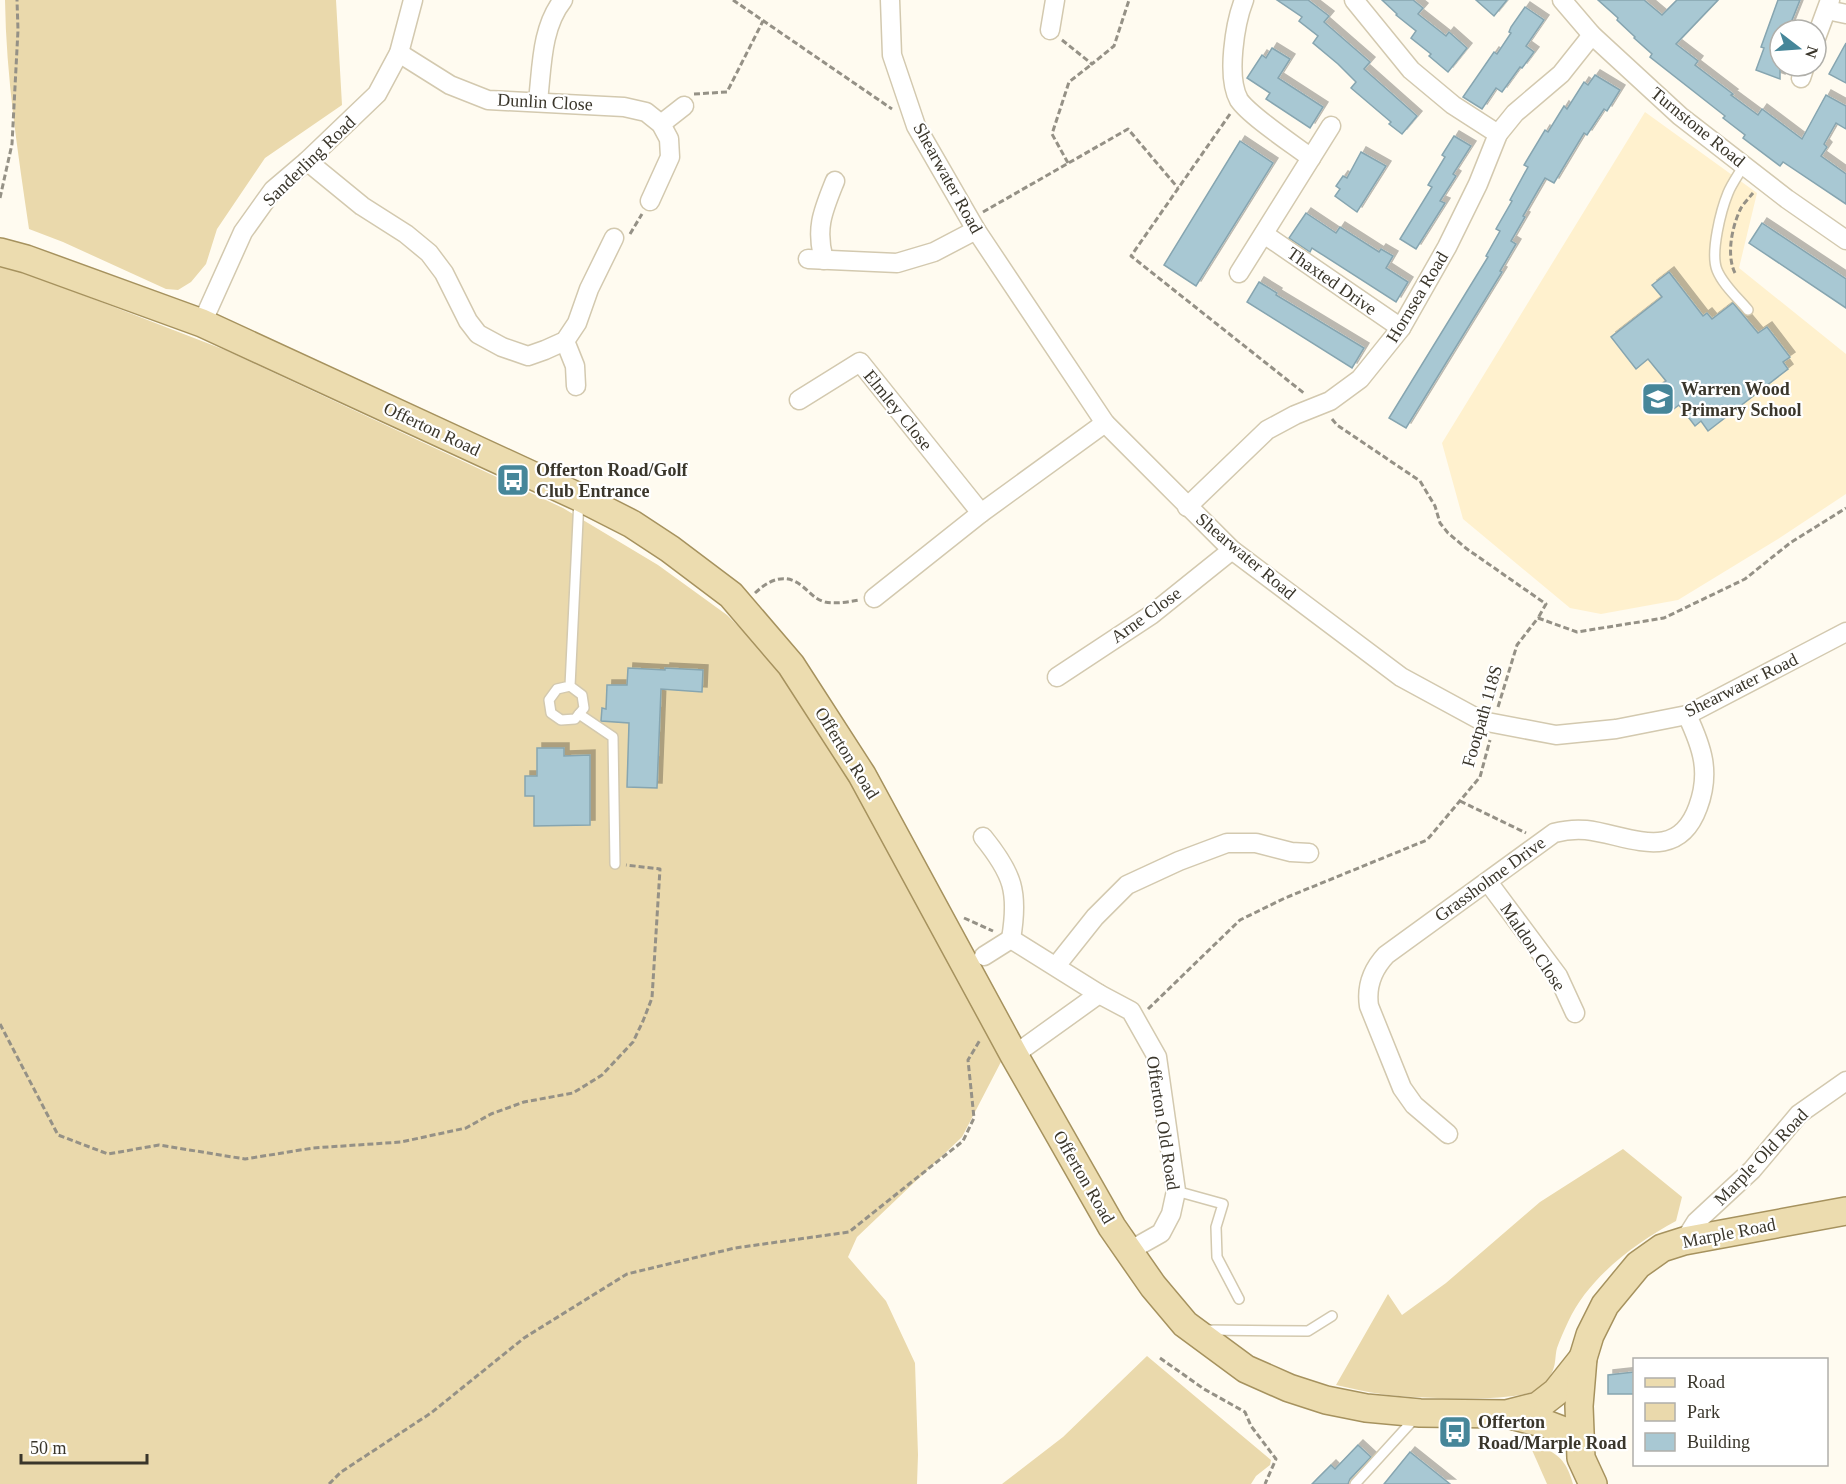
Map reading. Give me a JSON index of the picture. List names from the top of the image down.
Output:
{
  "streets": {
    "main road": ["Offerton Road", "Marple Road"],
    "street": [
      "Dunlin Close",
      "Turnstone Road",
      "Sanderling Road",
      "Shearwater Road",
      "Thaxted Drive",
      "Hornsea Road",
      "Elmley Close",
      "Arne Close",
      "Grassholme Drive",
      "Maldon Close",
      "Offerton Old Road",
      "Marple Old Road"
    ],
    "path": ["Footpath 118S"]
  },
  "crossings": [
    ["Dunlin Close", "Sanderling Road"],
    ["Turnstone Road", "Hornsea Road"],
    ["Sanderling Road", "Offerton Road"],
    ["Shearwater Road", "Hornsea Road"],
    ["Shearwater Road", "Arne Close"],
    ["Shearwater Road", "Footpath 118S"],
    ["Shearwater Road", "Grassholme Drive"],
    ["Thaxted Drive", "Hornsea Road"],
    ["Offerton Road", "Offerton Old Road"],
    ["Offerton Road", "Marple Road"],
    ["Footpath 118S", "Offerton Old Road"],
    ["Grassholme Drive", "Maldon Close"],
    ["Marple Old Road", "Marple Road"]
  ],
  "places": {
    "school or university": ["Warren Wood Primary School"],
    "bus stop": ["Offerton Road/Golf Club Entrance", "Offerton Road/Marple Road"]
  },
  "legend": ["Road", "Park", "Building"],
  "scale_bar": "50 m",
  "north": "right"
}
